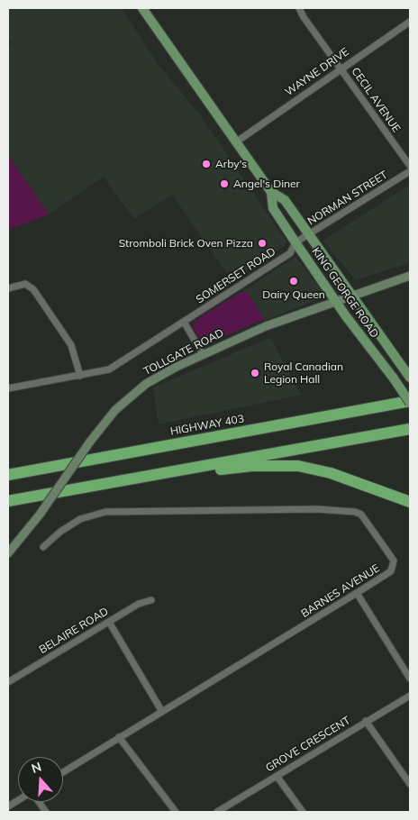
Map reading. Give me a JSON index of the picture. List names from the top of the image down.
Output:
{
  "streets": {
    "highway": ["HIGHWAY 403"],
    "main road": ["KING GEORGE ROAD", "TOLLGATE ROAD"],
    "street": [
      "WAYNE DRIVE",
      "CECIL AVENUE",
      "NORMAN STREET",
      "SOMERSET ROAD",
      "BARNES AVENUE",
      "BELAIRE ROAD",
      "GROVE CRESCENT"
    ]
  },
  "crossings": [
    ["WAYNE DRIVE", "CECIL AVENUE"],
    ["WAYNE DRIVE", "KING GEORGE ROAD"],
    ["NORMAN STREET", "SOMERSET ROAD"],
    ["NORMAN STREET", "KING GEORGE ROAD"],
    ["SOMERSET ROAD", "KING GEORGE ROAD"],
    ["KING GEORGE ROAD", "TOLLGATE ROAD"],
    ["KING GEORGE ROAD", "HIGHWAY 403"]
  ],
  "places": [
    "Arby's",
    "Angel's Diner",
    "Stromboli Brick Oven Pizza",
    "Dairy Queen",
    "Royal Canadian Legion Hall"
  ],
  "north": "top"
}
